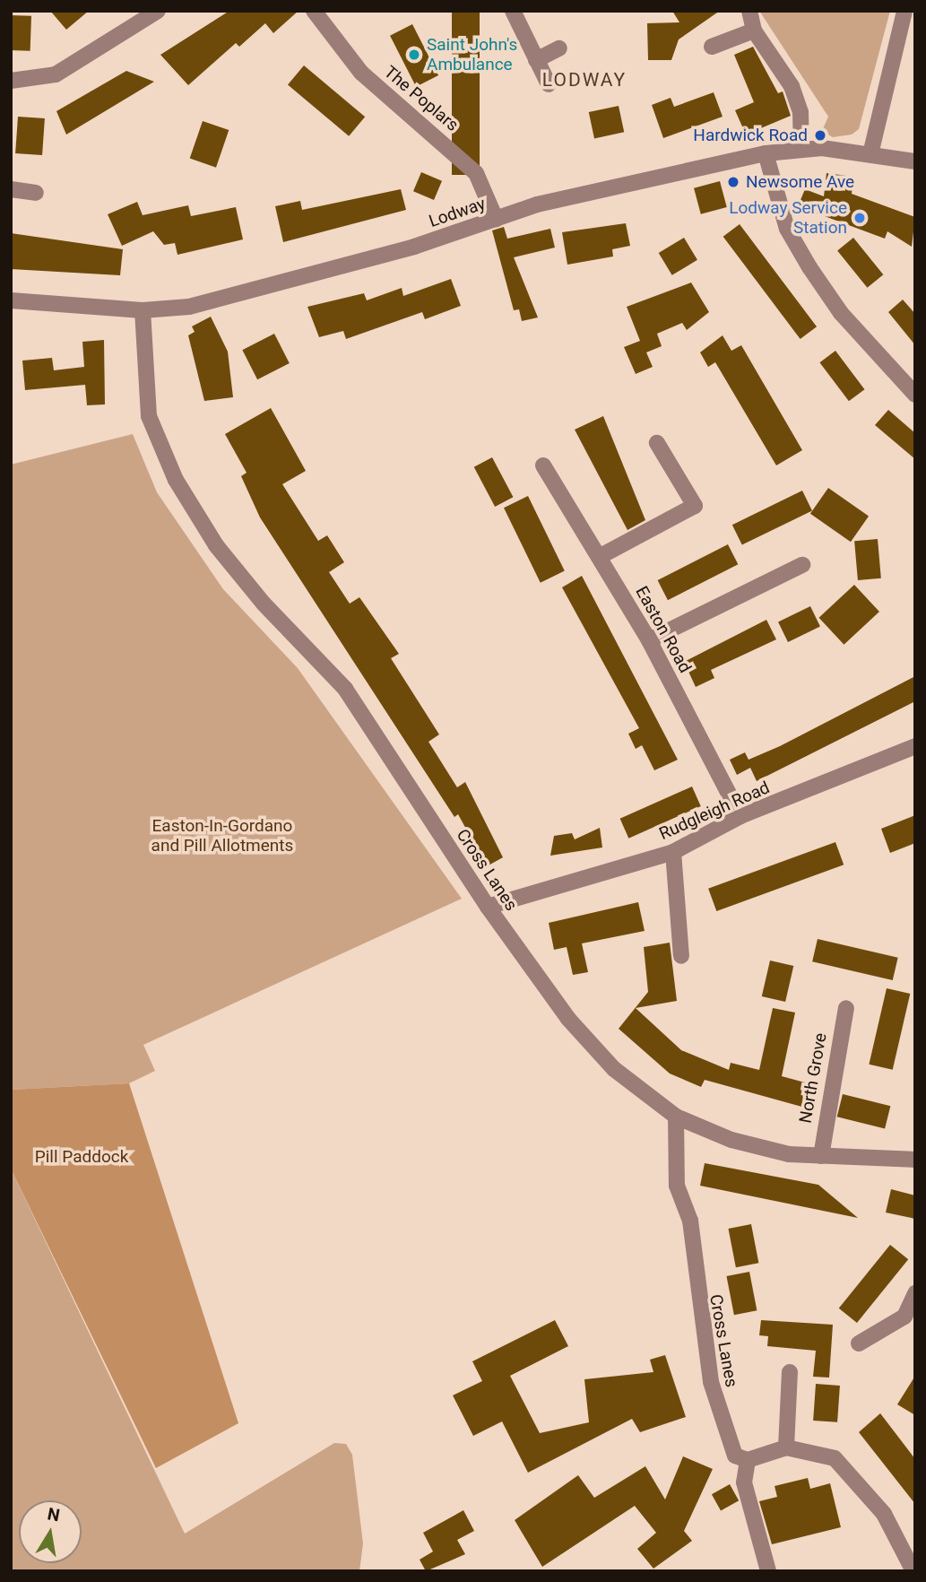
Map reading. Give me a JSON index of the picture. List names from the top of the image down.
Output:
{
  "streets": {
    "street": [
      "The Poplars",
      "Lodway",
      "Easton Road",
      "Rudgleigh Road",
      "Cross Lanes",
      "North Grove"
    ]
  },
  "crossings": [
    ["The Poplars", "Lodway"],
    ["Lodway", "Cross Lanes"],
    ["Easton Road", "Rudgleigh Road"],
    ["Rudgleigh Road", "Cross Lanes"]
  ],
  "districts": ["LODWAY"],
  "parks": ["Easton-In-Gordano and Pill Allotments", "Pill Paddock"],
  "places": [
    "Saint John's Ambulance",
    "Hardwick Road",
    "Newsome Ave",
    "Lodway Service Station"
  ],
  "north": "top"
}
